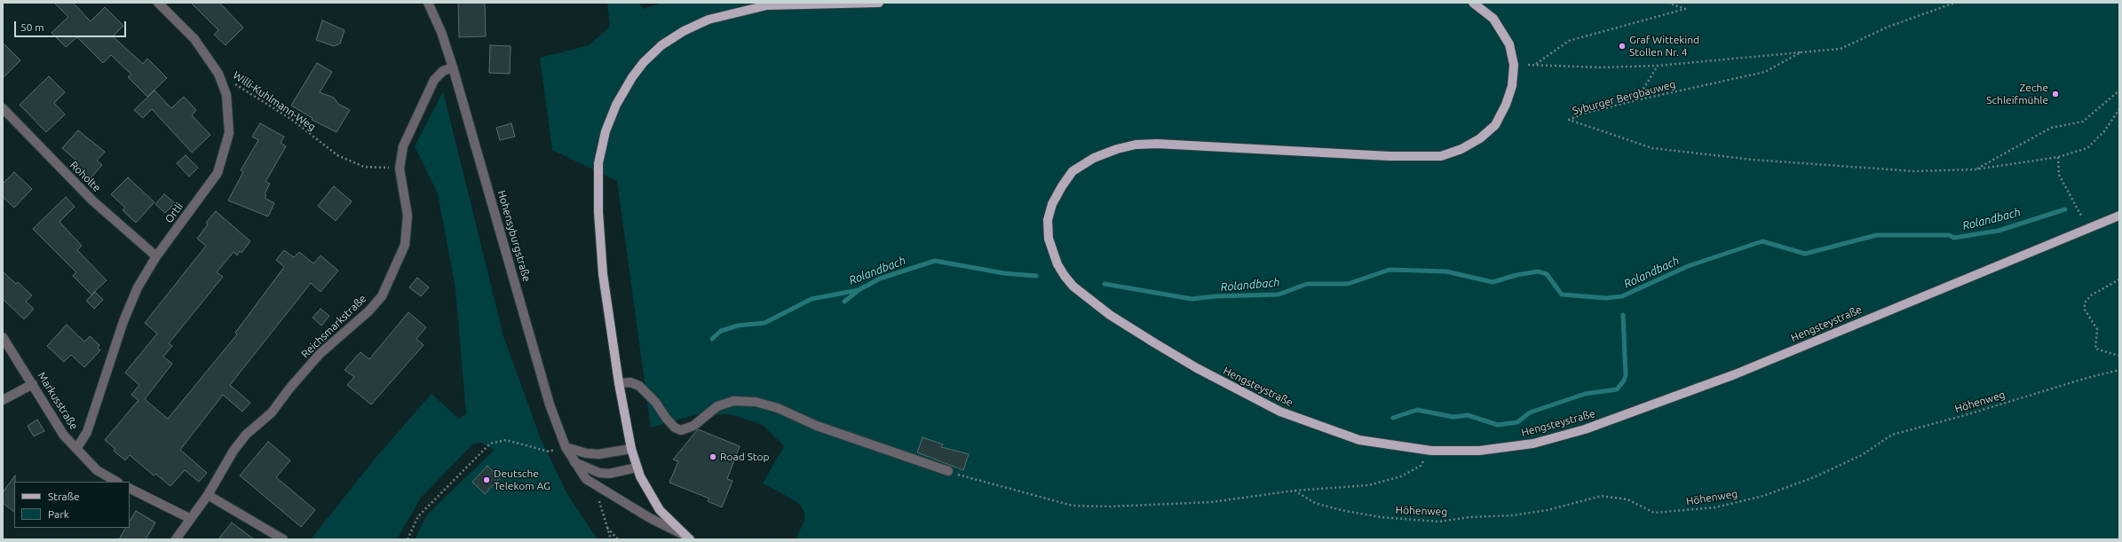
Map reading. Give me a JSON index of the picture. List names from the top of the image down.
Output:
{
  "streets": {
    "main road": ["Hengsteystraße"],
    "street": [
      "Roholte",
      "Ortli",
      "Hohensyburgstraße",
      "Reichsmarkstraße",
      "Markusstraße"
    ],
    "path": ["Syburger Bergbauweg", "Willi-Kuhlmann-Weg", "Höhenweg"]
  },
  "crossings": [
    ["Willi-Kuhlmann-Weg", "Ortli"],
    ["Willi-Kuhlmann-Weg", "Reichsmarkstraße"],
    ["Roholte", "Ortli"],
    ["Ortli", "Markusstraße"],
    ["Hohensyburgstraße", "Reichsmarkstraße"]
  ],
  "water": ["Rolandbach"],
  "places": [
    "Graf Wittekind Stollen Nr. 4",
    "Zeche Schleifmühle",
    "Road Stop",
    "Deutsche Telekom AG"
  ],
  "legend": ["Straße", "Park"],
  "scale_bar": "50 m"
}
